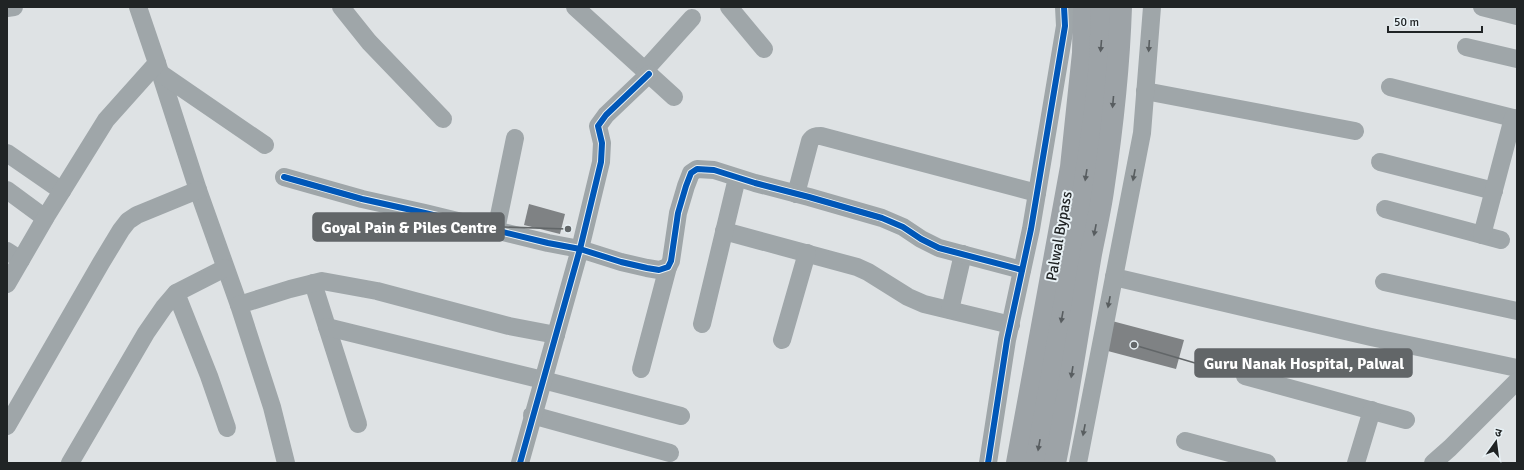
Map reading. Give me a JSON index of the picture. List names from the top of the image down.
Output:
{
  "streets": {
    "highway": ["Palwal Bypass"]
  },
  "places": ["Goyal Pain & Piles Centre", "Guru Nanak Hospital, Palwal"],
  "scale_bar": "50 m",
  "north": "top"
}
